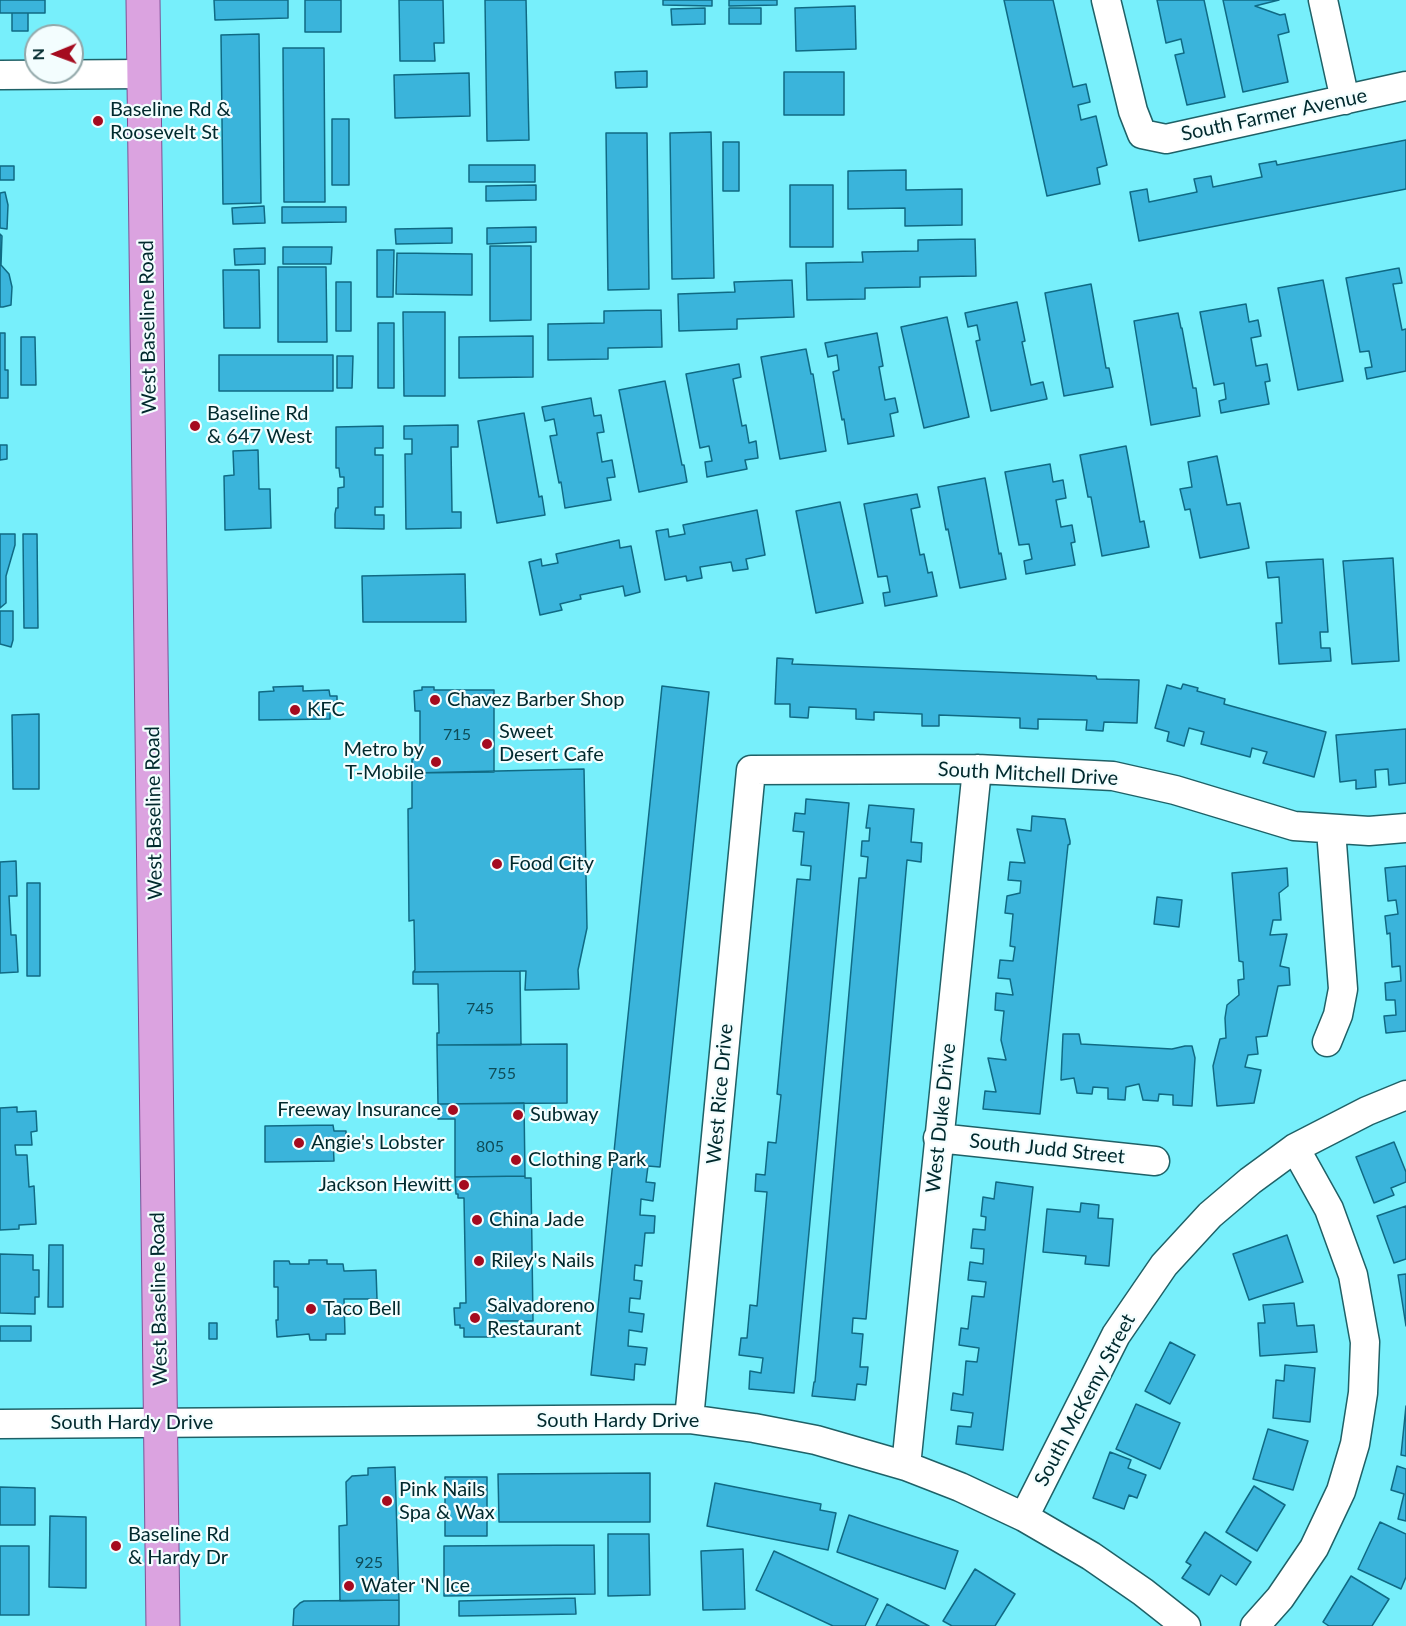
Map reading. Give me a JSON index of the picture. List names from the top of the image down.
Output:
{
  "streets": {
    "main road": ["West Baseline Road"],
    "street": [
      "South Farmer Avenue",
      "South Mitchell Drive",
      "West Rice Drive",
      "West Duke Drive",
      "South Judd Street",
      "South McKemy Street",
      "South Hardy Drive"
    ]
  },
  "crossings": [
    ["West Baseline Road", "South Hardy Drive"],
    ["South Mitchell Drive", "West Rice Drive"],
    ["South Mitchell Drive", "West Duke Drive"],
    ["West Rice Drive", "South Hardy Drive"],
    ["West Duke Drive", "South Judd Street"],
    ["West Duke Drive", "South Hardy Drive"],
    ["South McKemy Street", "South Hardy Drive"]
  ],
  "places": [
    "Baseline Rd & Roosevelt St",
    "Baseline Rd & 647 West",
    "Chavez Barber Shop",
    "KFC",
    "Sweet Desert Cafe",
    "Metro by T-Mobile",
    "Food City",
    "Freeway Insurance",
    "Subway",
    "Angie's Lobster",
    "Clothing Park",
    "Jackson Hewitt",
    "China Jade",
    "Riley's Nails",
    "Taco Bell",
    "Salvadoreno Restaurant",
    "Pink Nails Spa & Wax",
    "Baseline Rd & Hardy Dr",
    "Water 'N Ice"
  ],
  "house_numbers": [
    "715",
    "745",
    "755",
    "805",
    "925"
  ],
  "north": "left"
}
